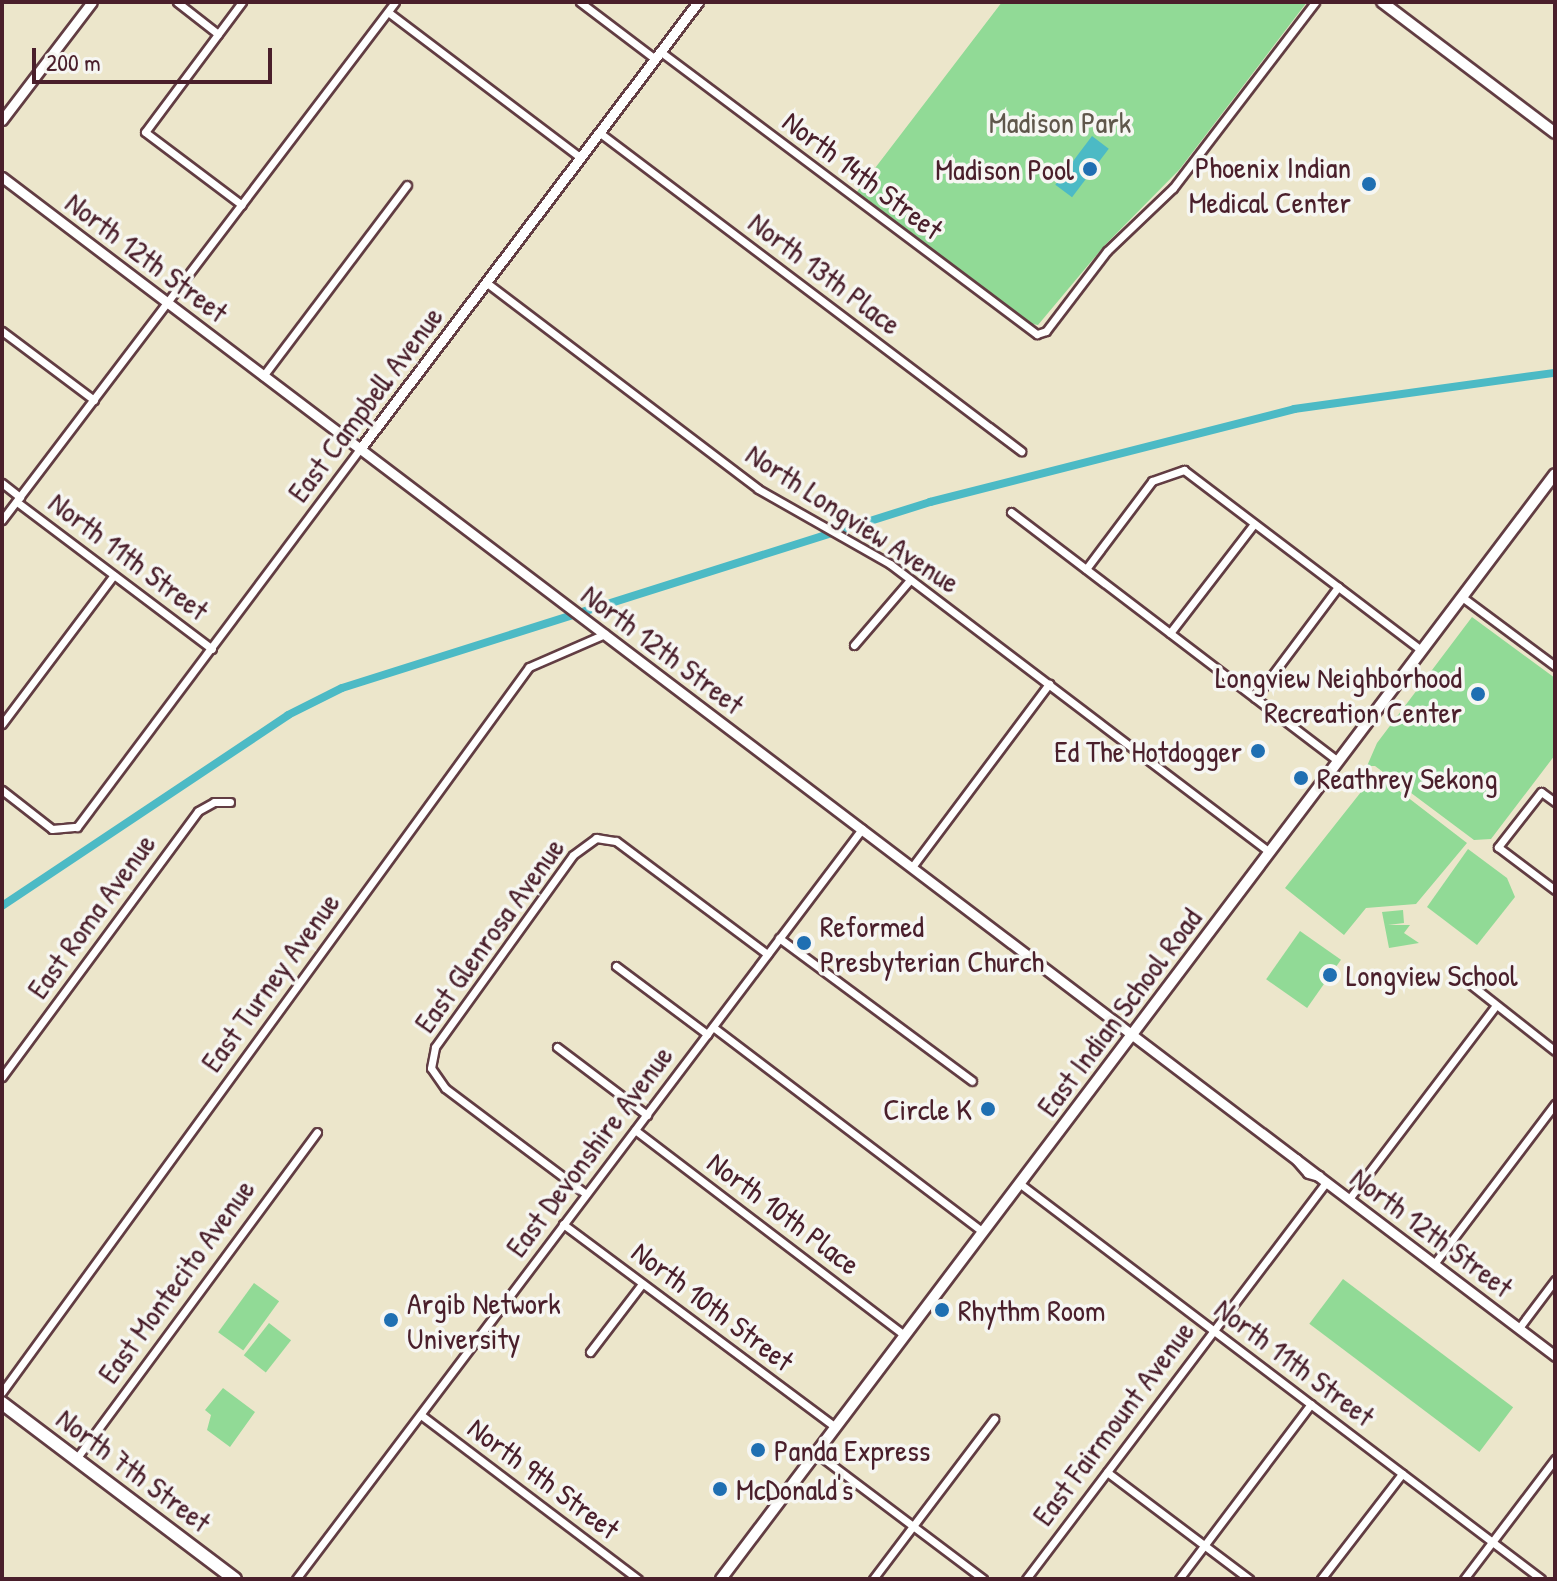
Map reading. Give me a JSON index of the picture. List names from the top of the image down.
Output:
{
  "streets": {
    "main road": ["East Indian School Road", "North 7th Street"],
    "street": [
      "North 14th Street",
      "North 12th Street",
      "North 13th Place",
      "East Campbell Avenue",
      "North Longview Avenue",
      "North 11th Street",
      "East Roma Avenue",
      "East Glenrosa Avenue",
      "East Turney Avenue",
      "East Devonshire Avenue",
      "North 10th Place",
      "East Montecito Avenue",
      "North 10th Street",
      "East Fairmount Avenue",
      "North 9th Street"
    ]
  },
  "crossings": [
    ["North 14th Street", "East Campbell Avenue"],
    ["North 12th Street", "East Campbell Avenue"],
    ["North 12th Street", "East Turney Avenue"],
    ["North 12th Street", "East Indian School Road"],
    ["North 12th Street", "East Devonshire Avenue"],
    ["North 12th Street", "East Fairmount Avenue"],
    ["North 13th Place", "East Campbell Avenue"],
    ["East Campbell Avenue", "North Longview Avenue"],
    ["East Campbell Avenue", "North 11th Street"],
    ["North Longview Avenue", "East Indian School Road"],
    ["North 11th Street", "East Indian School Road"],
    ["North 11th Street", "East Fairmount Avenue"],
    ["East Glenrosa Avenue", "East Devonshire Avenue"],
    ["East Indian School Road", "North 10th Place"],
    ["East Indian School Road", "North 10th Street"],
    ["East Devonshire Avenue", "North 10th Place"],
    ["East Devonshire Avenue", "North 10th Street"],
    ["East Devonshire Avenue", "North 9th Street"],
    ["East Montecito Avenue", "North 7th Street"]
  ],
  "parks": ["Madison Park"],
  "places": [
    "Madison Pool",
    "Phoenix Indian Medical Center",
    "Longview Neighborhood Recreation Center",
    "Ed The Hotdogger",
    "Reathrey Sekong",
    "Reformed Presbyterian Church",
    "Longview School",
    "Circle K",
    "Rhythm Room",
    "Argib Network University",
    "Panda Express",
    "McDonald's"
  ],
  "scale_bar": "200 m"
}
